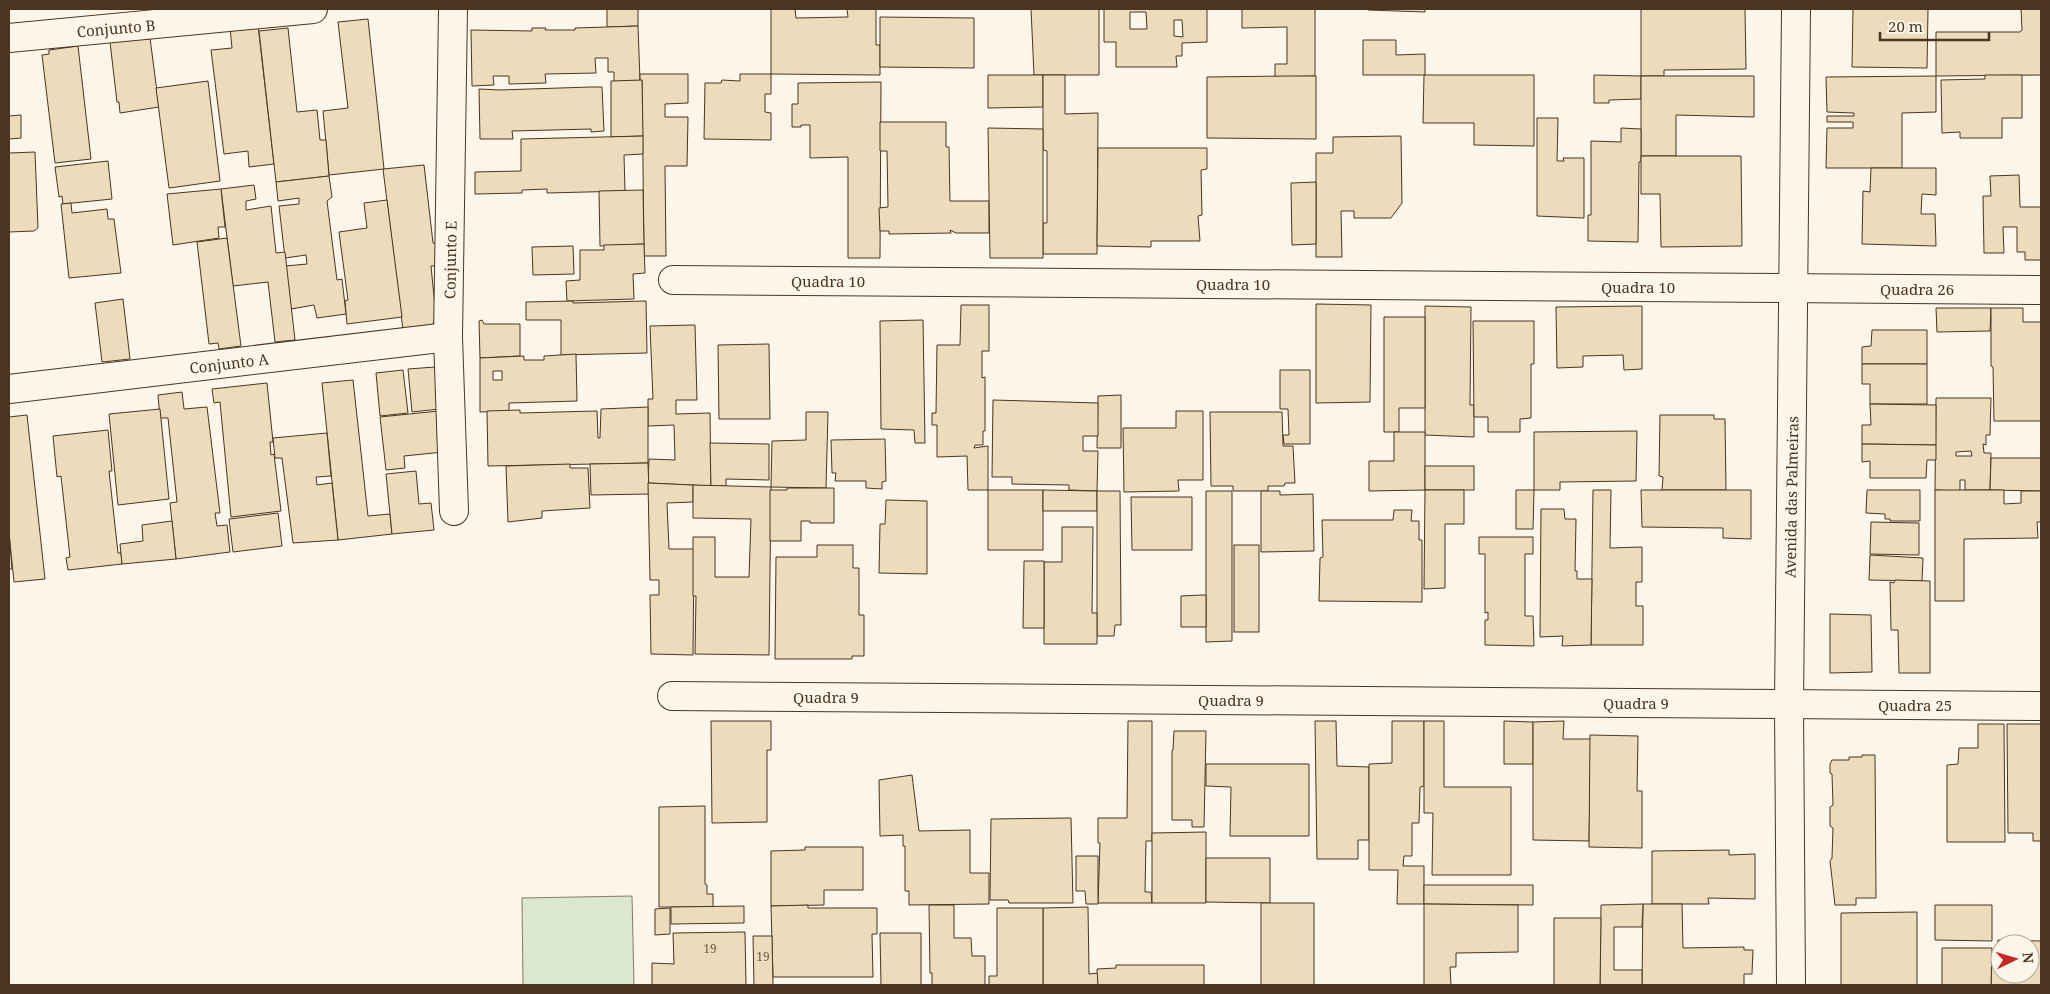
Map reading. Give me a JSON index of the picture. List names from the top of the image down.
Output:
{
  "streets": {
    "street": [
      "Conjunto B",
      "Conjunto E",
      "Quadra 10",
      "Quadra 26",
      "Conjunto A",
      "Avenida das Palmeiras",
      "Quadra 9",
      "Quadra 25"
    ]
  },
  "crossings": [
    ["Conjunto E", "Conjunto A"],
    ["Quadra 10", "Quadra 26"],
    ["Quadra 10", "Avenida das Palmeiras"],
    ["Quadra 26", "Avenida das Palmeiras"],
    ["Avenida das Palmeiras", "Quadra 9"],
    ["Avenida das Palmeiras", "Quadra 25"],
    ["Quadra 9", "Quadra 25"]
  ],
  "house_numbers": ["19", "19"],
  "scale_bar": "20 m",
  "north": "right"
}
